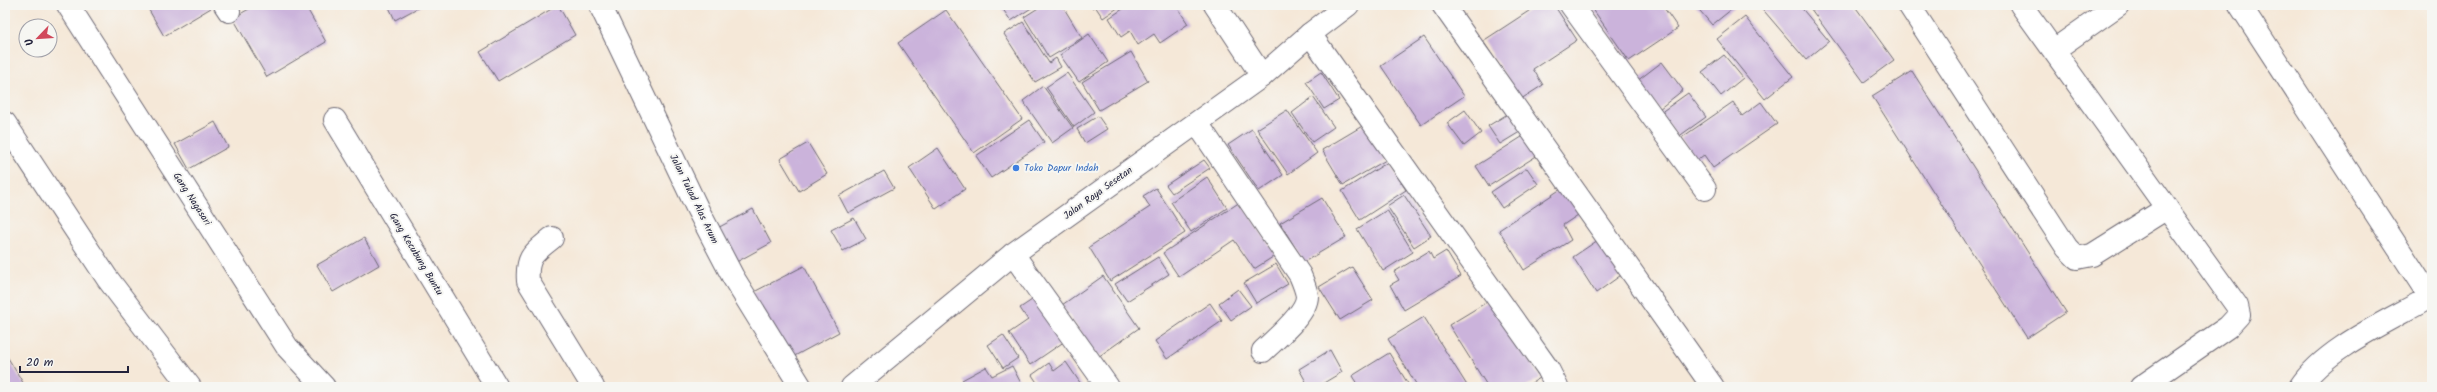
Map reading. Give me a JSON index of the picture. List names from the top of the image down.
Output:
{
  "streets": {
    "street": [
      "Jalan Raya Sesetan",
      "Gang Nagasari",
      "Jalan Tukad Alas Arum",
      "Gang Kecubung Buntu"
    ]
  },
  "places": ["Toko Dapur Indah"],
  "scale_bar": "20 m",
  "north": "bottom left"
}
